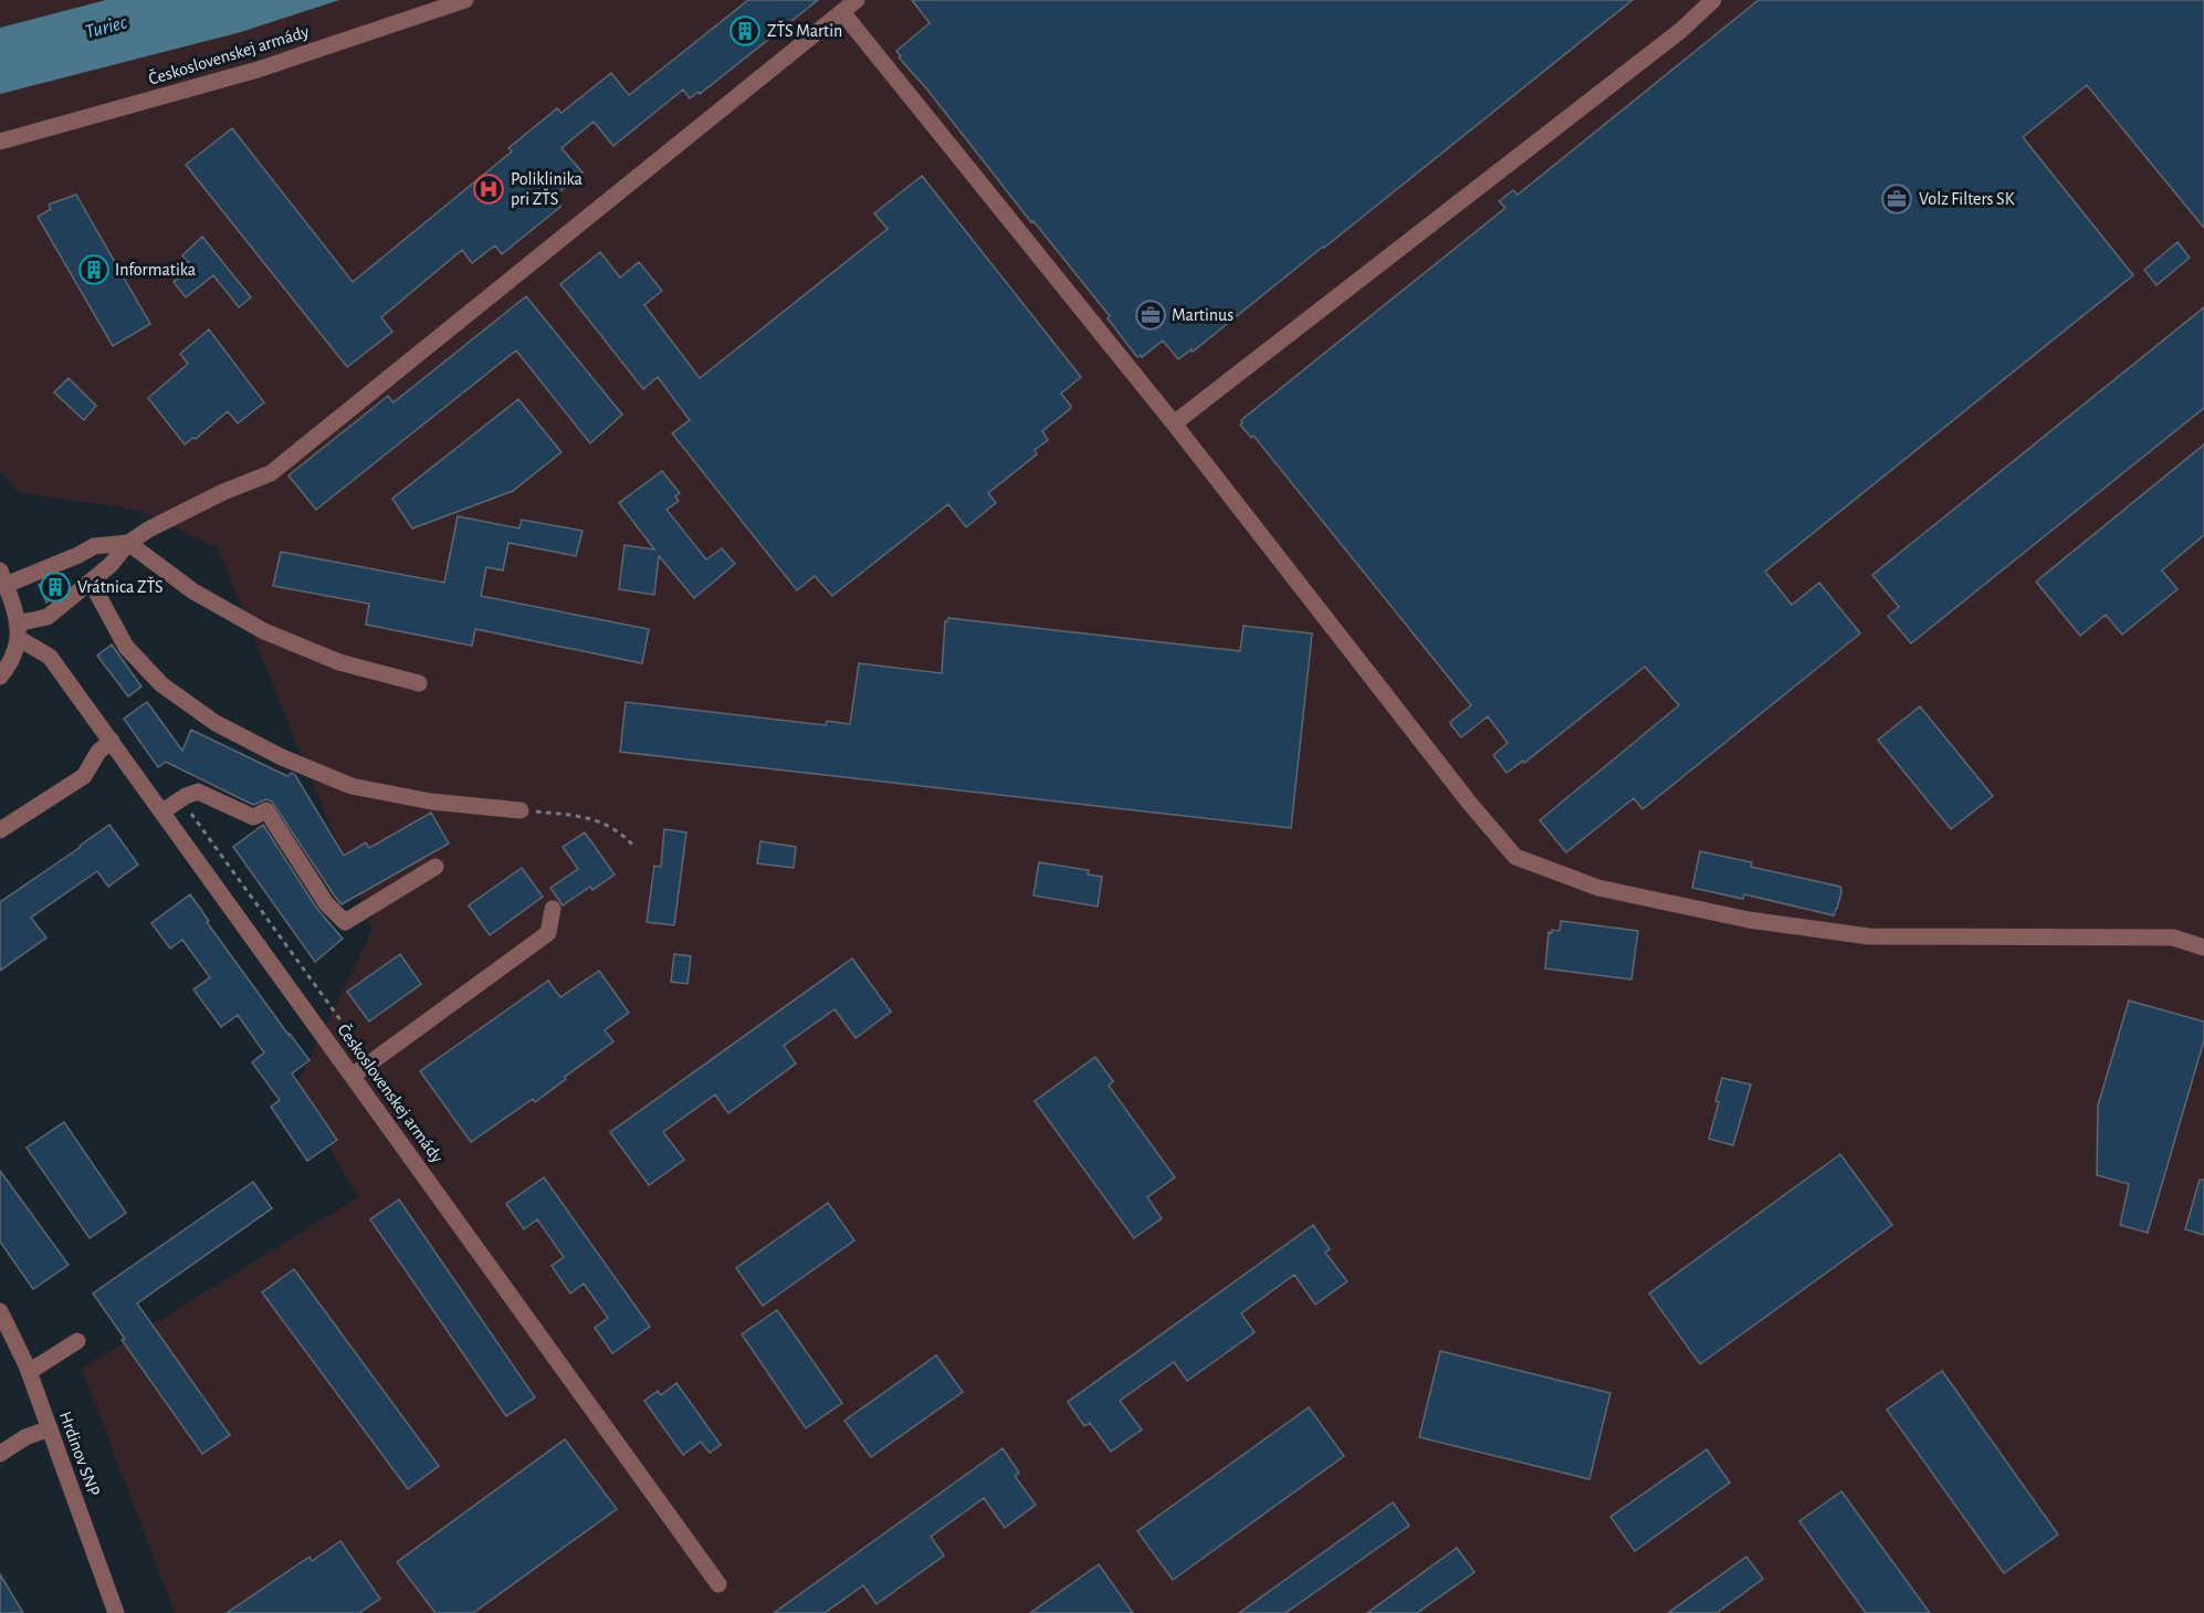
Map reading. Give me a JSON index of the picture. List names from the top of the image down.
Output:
{
  "streets": {
    "street": ["Československej armády", "Hrdinov SNP"]
  },
  "water": ["Turiec"],
  "places": {
    "building": ["ZŤS Martin", "Informatika", "Vrátnica ZŤS"],
    "hospital": ["Poliklinika pri ZŤS"],
    "office": ["Volz Filters SK", "Martinus"]
  }
}
